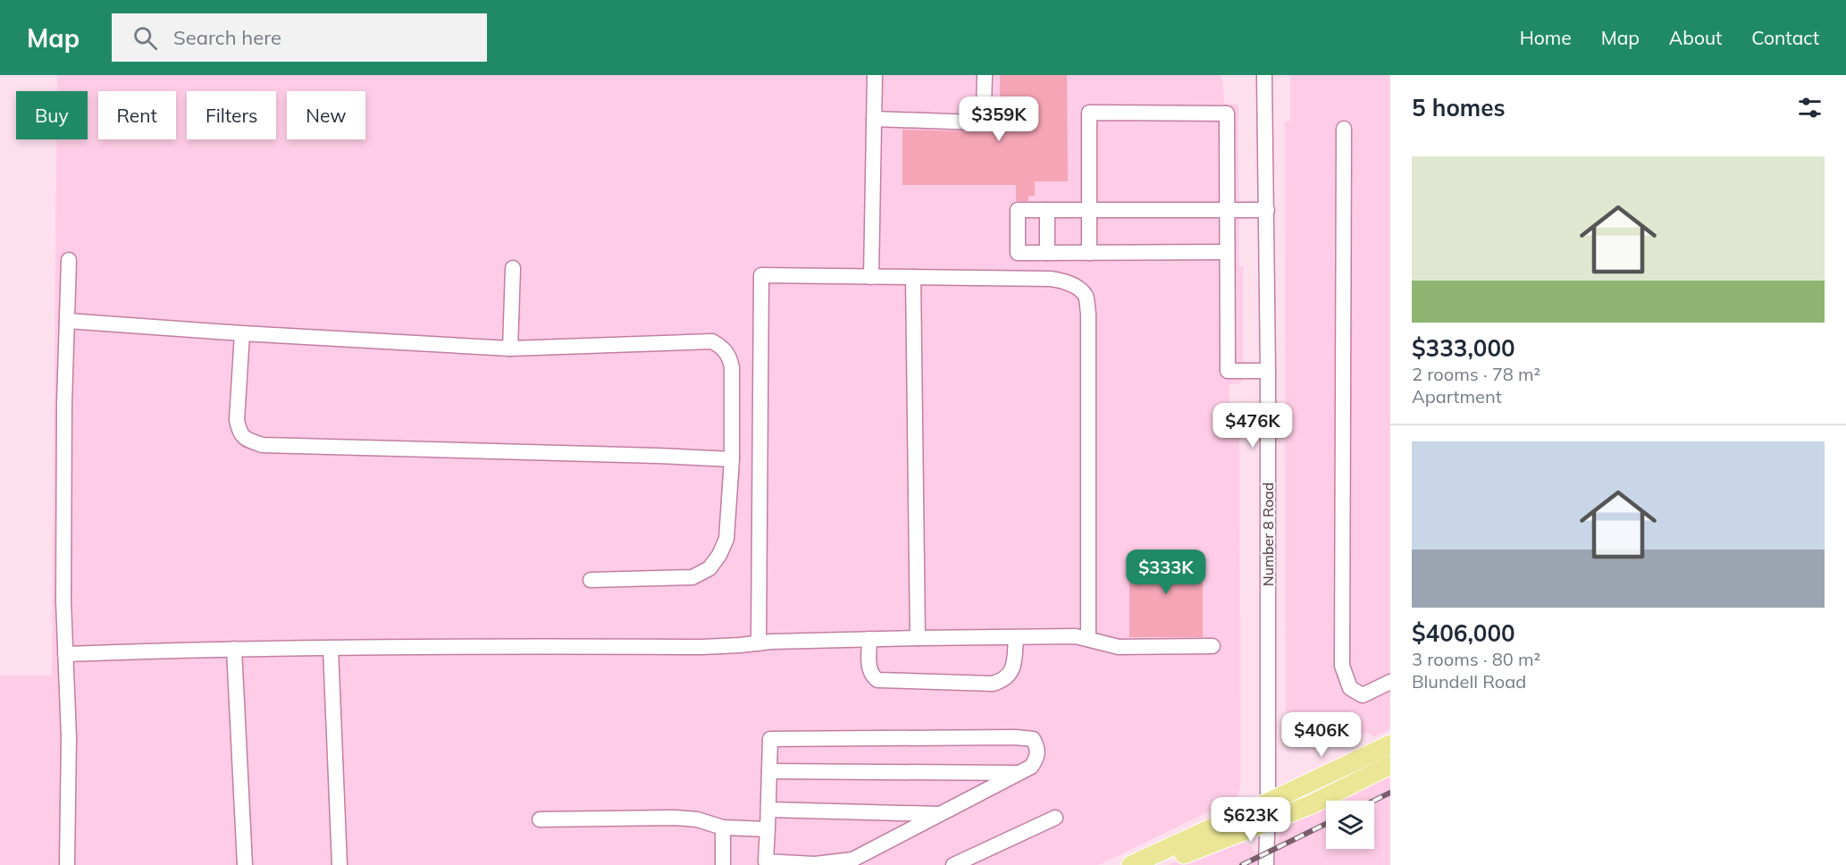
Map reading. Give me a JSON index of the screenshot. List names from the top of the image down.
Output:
{
  "streets": {
    "street": ["Number 8 Road"]
  },
  "page": {
    "header": "Map",
    "search": "Search here",
    "nav": [
      "Home",
      "Map",
      "About",
      "Contact"
    ],
    "heading": "5 homes",
    "chip": [
      "Buy",
      "Rent",
      "Filters",
      "New"
    ],
    "price": [
      "$359K",
      "$476K",
      "$333K",
      "$406K",
      "$623K"
    ],
    "list": [
      {
        "name": "$333,000",
        "note": "2 rooms · 78 m² · Apartment"
      },
      {
        "name": "$406,000",
        "note": "3 rooms · 80 m² · Blundell Road"
      }
    ]
  }
}
